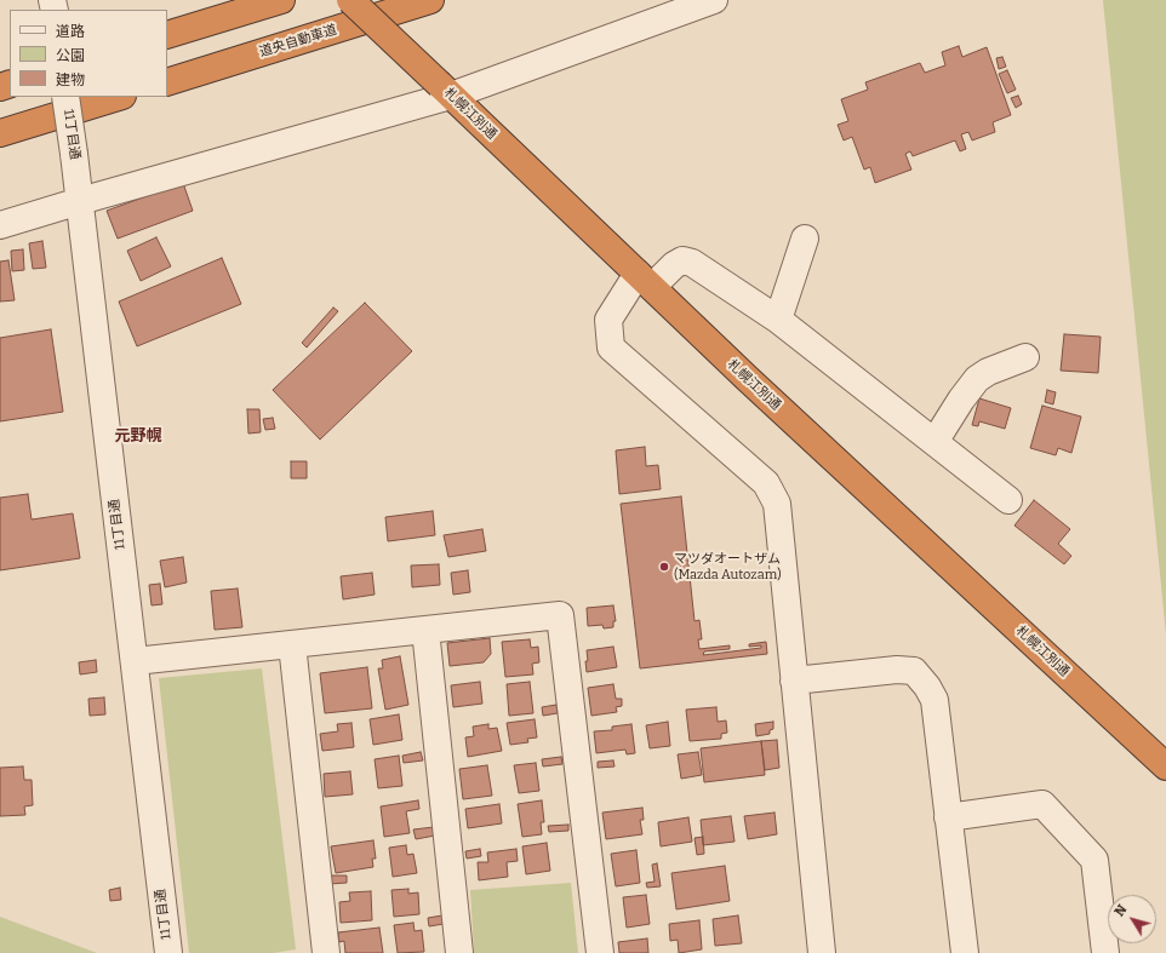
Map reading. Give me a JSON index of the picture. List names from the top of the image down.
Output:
{
  "streets": {
    "highway": ["道央自動車道", "札幌江別通"],
    "street": ["11丁目通"]
  },
  "districts": ["元野幌"],
  "places": ["マツダオートザム (Mazda Autozam)"],
  "legend": ["道路", "公園", "建物"],
  "north": "top left"
}
